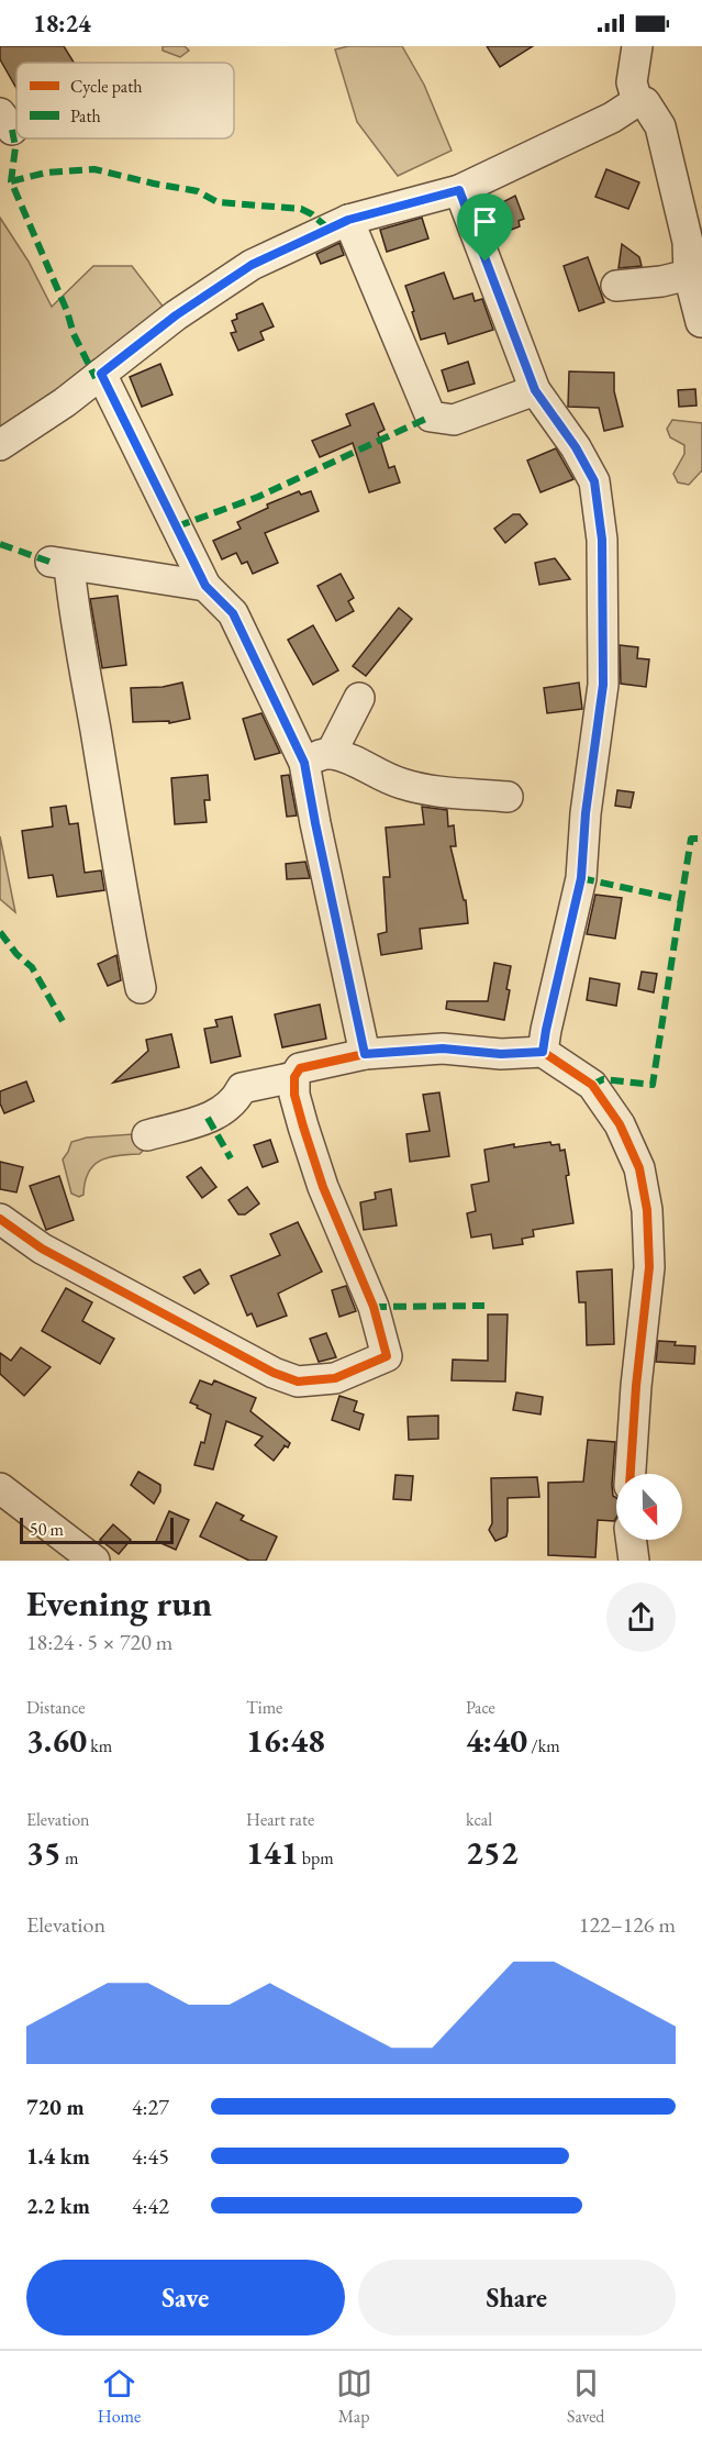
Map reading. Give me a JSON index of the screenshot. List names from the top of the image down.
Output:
{
  "legend": ["Cycle path", "Path"],
  "scale_bar": "50 m",
  "north": "bottom",
  "page": {
    "status": "18:24",
    "scale": "50 m",
    "heading": ["Evening run", "18:24 · 5 × 720 m"],
    "stats": [
      ["Distance", "3.60 km"],
      ["Time", "16:48"],
      ["Pace", "4:40 /km"],
      ["Elevation", "35 m"],
      ["Heart rate", "141 bpm"],
      ["kcal", "252"]
    ],
    "chart": ["Elevation", "122–126 m"],
    "list": [
      {
        "name": "720 m",
        "note": "4:27"
      },
      {
        "name": "1.4 km",
        "note": "4:45"
      },
      {
        "name": "2.2 km",
        "note": "4:42"
      }
    ],
    "buttons": ["Save", "Share"],
    "tabs": ["Home", "Map", "Saved"]
  }
}
